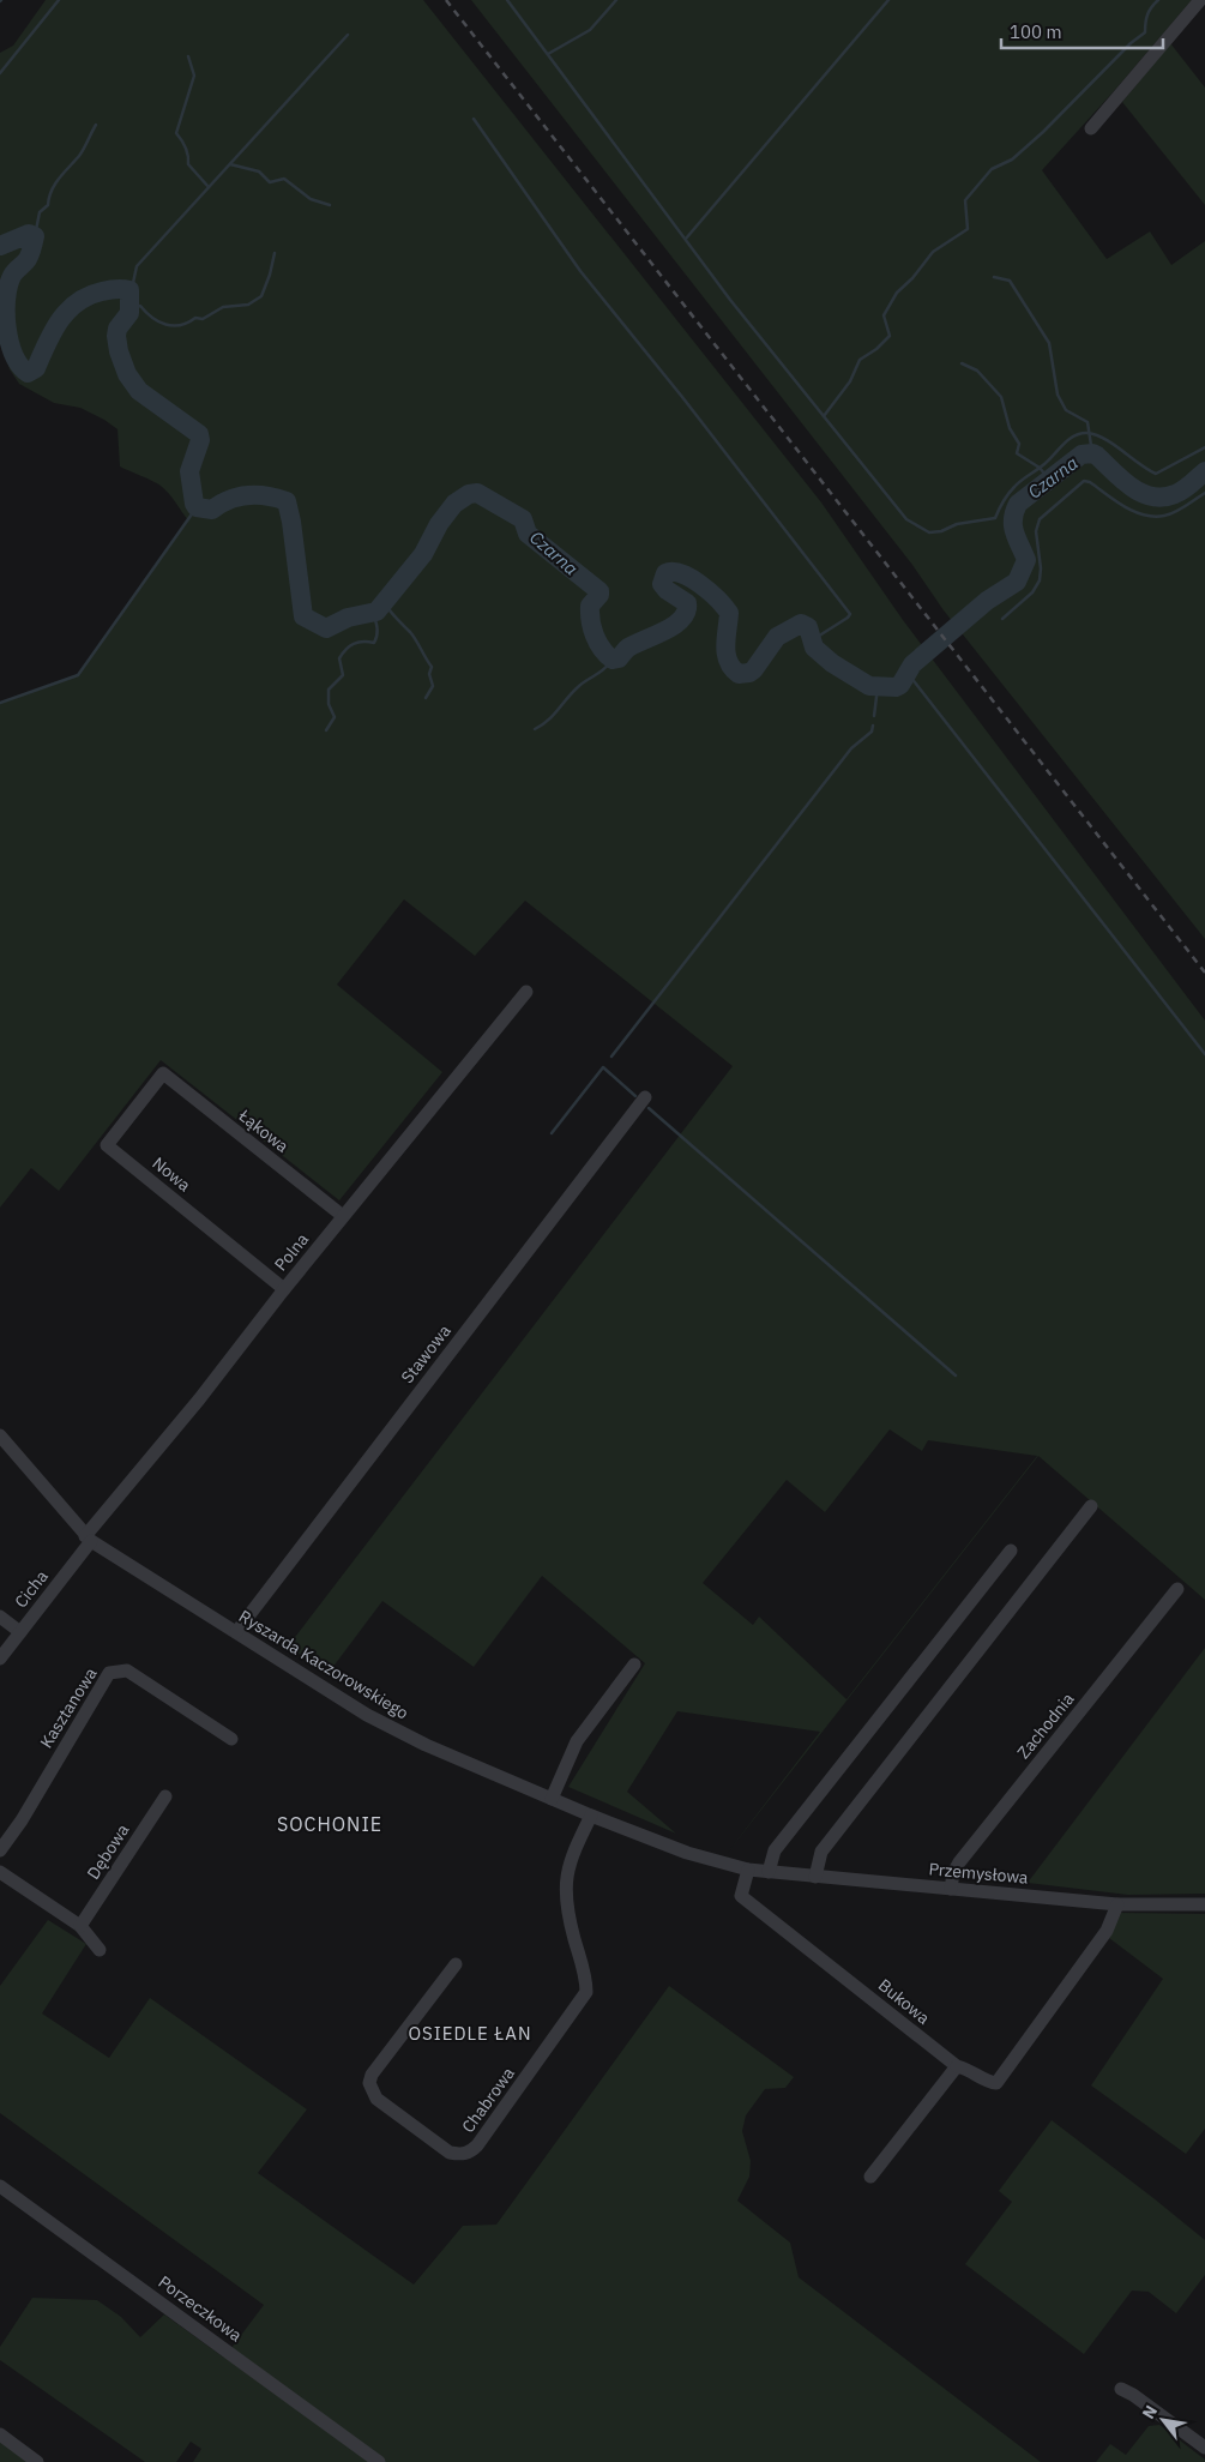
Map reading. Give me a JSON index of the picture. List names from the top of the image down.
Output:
{
  "streets": {
    "street": [
      "Łąkowa",
      "Nowa",
      "Polna",
      "Stawowa",
      "Cicha",
      "Ryszarda Kaczorowskiego",
      "Kasztanowa",
      "Zachodnia",
      "Dębowa",
      "Przemysłowa",
      "Bukowa",
      "Chabrowa",
      "Porzeczkowa"
    ]
  },
  "crossings": [
    ["Łąkowa", "Nowa"],
    ["Łąkowa", "Polna"],
    ["Nowa", "Polna"],
    ["Polna", "Cicha"],
    ["Polna", "Ryszarda Kaczorowskiego"],
    ["Stawowa", "Ryszarda Kaczorowskiego"],
    ["Cicha", "Ryszarda Kaczorowskiego"],
    ["Ryszarda Kaczorowskiego", "Przemysłowa"],
    ["Ryszarda Kaczorowskiego", "Bukowa"],
    ["Ryszarda Kaczorowskiego", "Chabrowa"],
    ["Zachodnia", "Przemysłowa"],
    ["Przemysłowa", "Bukowa"]
  ],
  "districts": ["SOCHONIE", "OSIEDLE ŁAN"],
  "water": ["Czarna"],
  "scale_bar": "100 m",
  "north": "top left"
}
